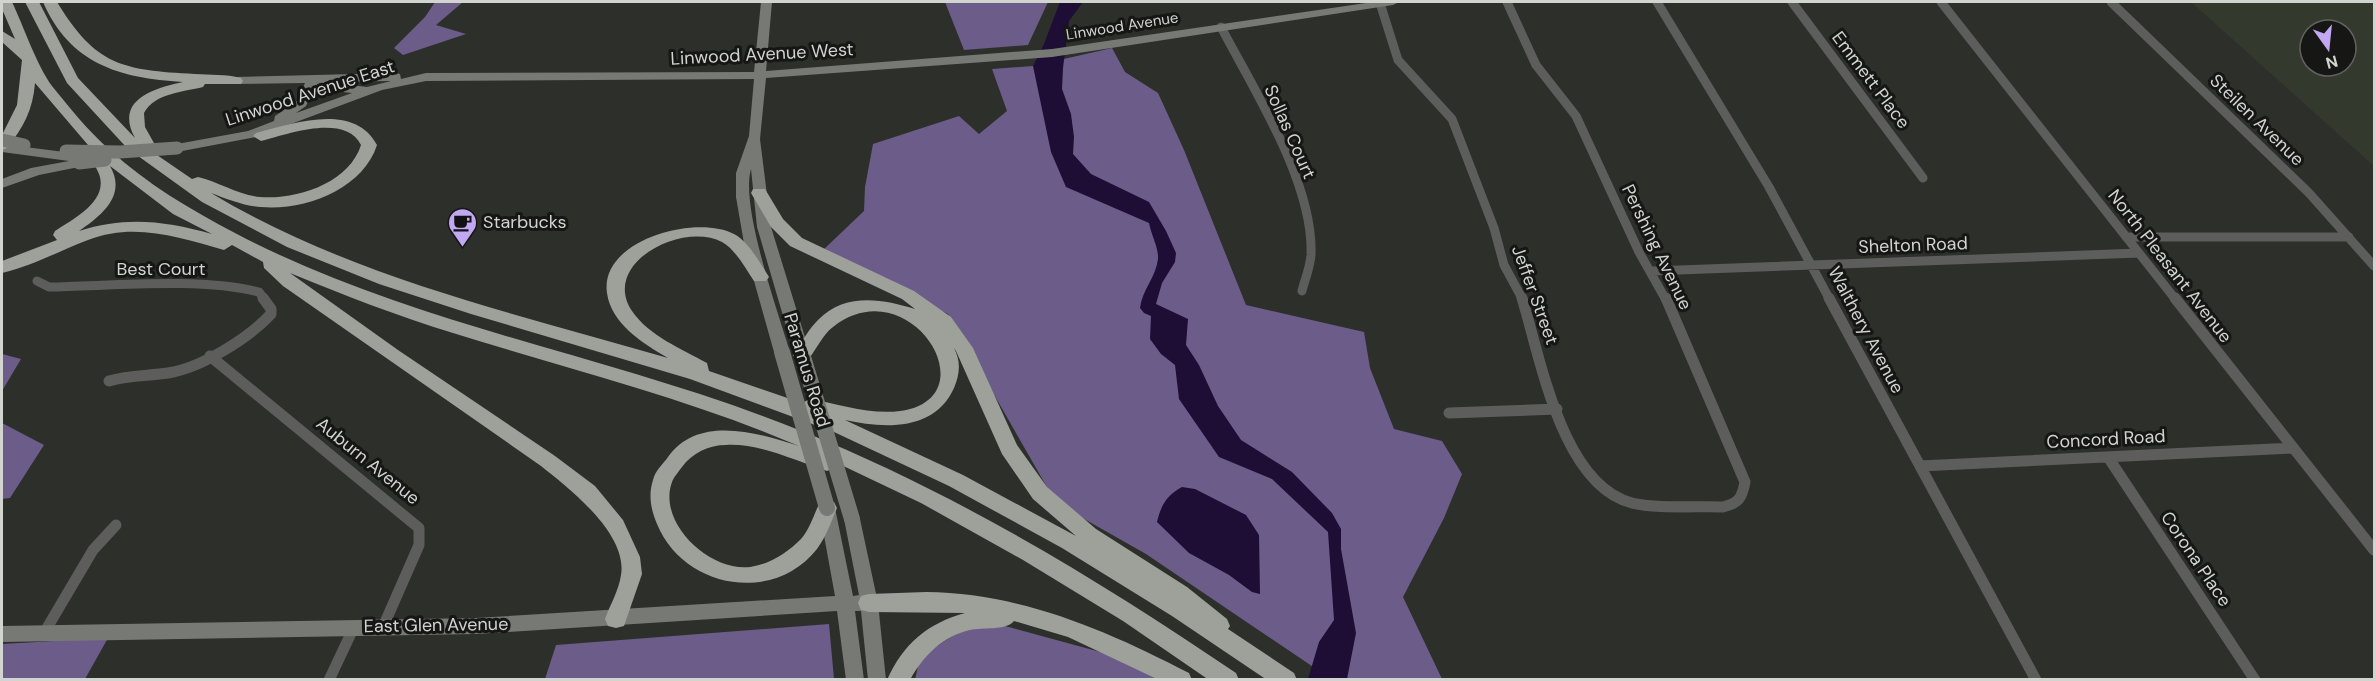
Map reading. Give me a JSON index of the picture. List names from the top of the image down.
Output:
{
  "streets": {
    "main road": [
      "Linwood Avenue",
      "Linwood Avenue West",
      "Linwood Avenue East",
      "Paramus Road",
      "East Glen Avenue"
    ],
    "street": [
      "Emmett Place",
      "Steilen Avenue",
      "Sollas Court",
      "Shelton Road",
      "Pershing Avenue",
      "North Pleasant Avenue",
      "Best Court",
      "Jeffer Street",
      "Walthery Avenue",
      "Concord Road",
      "Auburn Avenue",
      "Corona Place"
    ]
  },
  "crossings": [
    ["Linwood Avenue", "Linwood Avenue West"],
    ["Linwood Avenue", "Sollas Court"],
    ["Linwood Avenue", "Jeffer Street"],
    ["Linwood Avenue West", "Linwood Avenue East"],
    ["Linwood Avenue West", "Paramus Road"],
    ["Shelton Road", "Pershing Avenue"],
    ["Shelton Road", "North Pleasant Avenue"],
    ["Shelton Road", "Walthery Avenue"],
    ["Pershing Avenue", "Jeffer Street"],
    ["North Pleasant Avenue", "Concord Road"],
    ["Best Court", "Auburn Avenue"],
    ["Walthery Avenue", "Concord Road"],
    ["Paramus Road", "East Glen Avenue"],
    ["Concord Road", "Corona Place"],
    ["Auburn Avenue", "East Glen Avenue"]
  ],
  "places": {
    "cafe": ["Starbucks"]
  },
  "north": "bottom"
}
